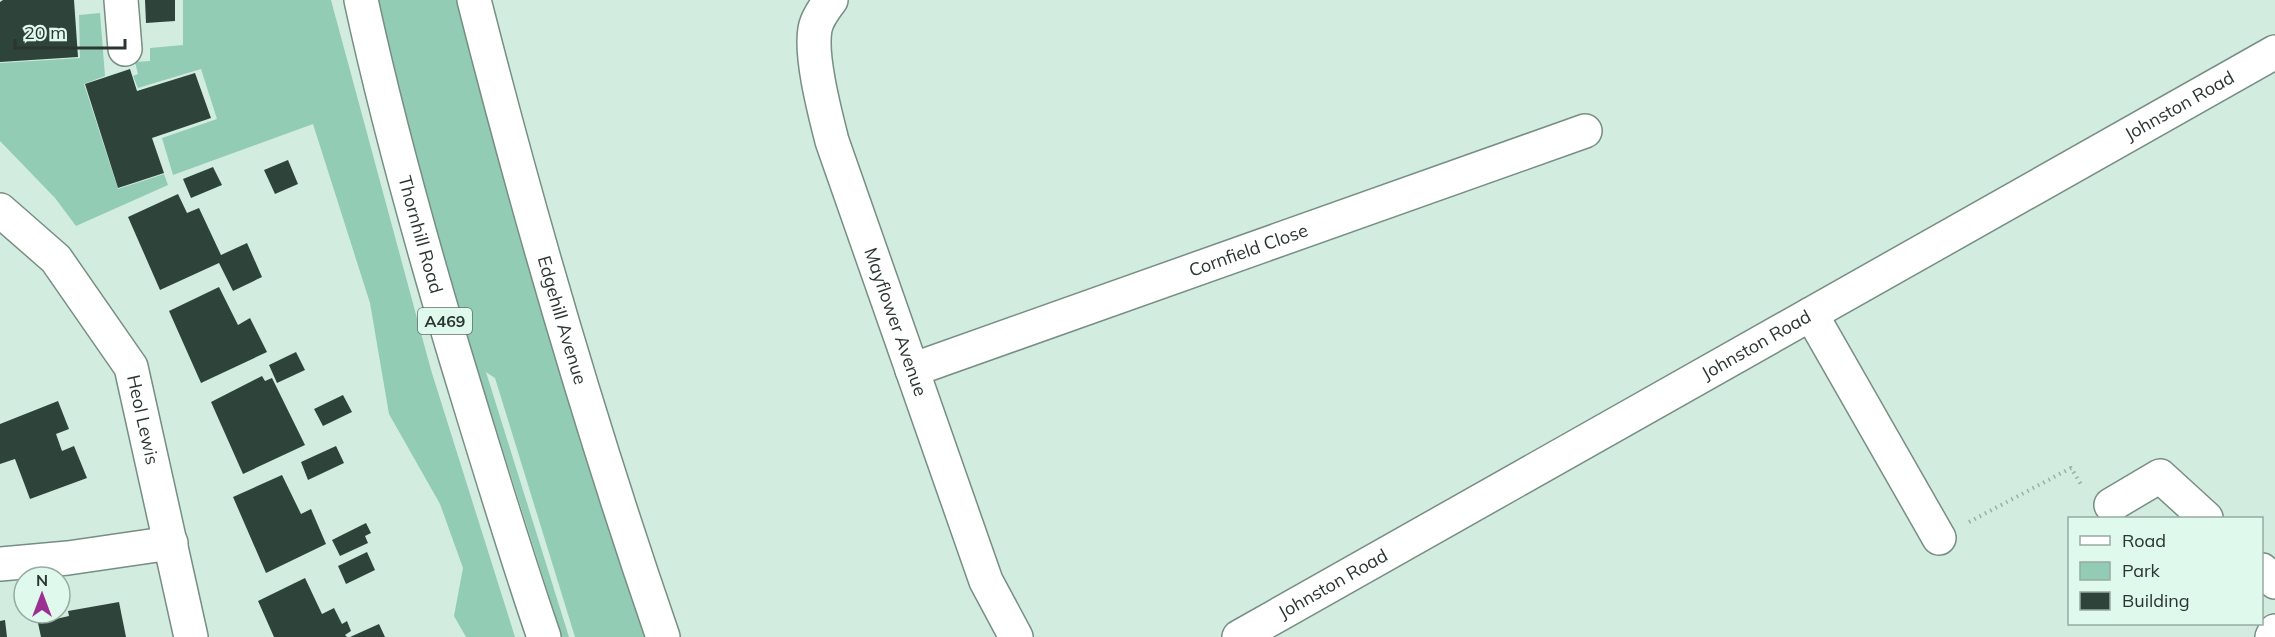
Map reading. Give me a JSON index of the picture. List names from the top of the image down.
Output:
{
  "streets": {
    "street": [
      "Johnston Road",
      "Thornhill Road",
      "Cornfield Close",
      "A469",
      "Edgehill Avenue",
      "Mayflower Avenue",
      "Heol Lewis"
    ]
  },
  "crossings": [
    ["Cornfield Close", "Mayflower Avenue"]
  ],
  "legend": ["Road", "Park", "Building"],
  "scale_bar": "20 m",
  "north": "top"
}
